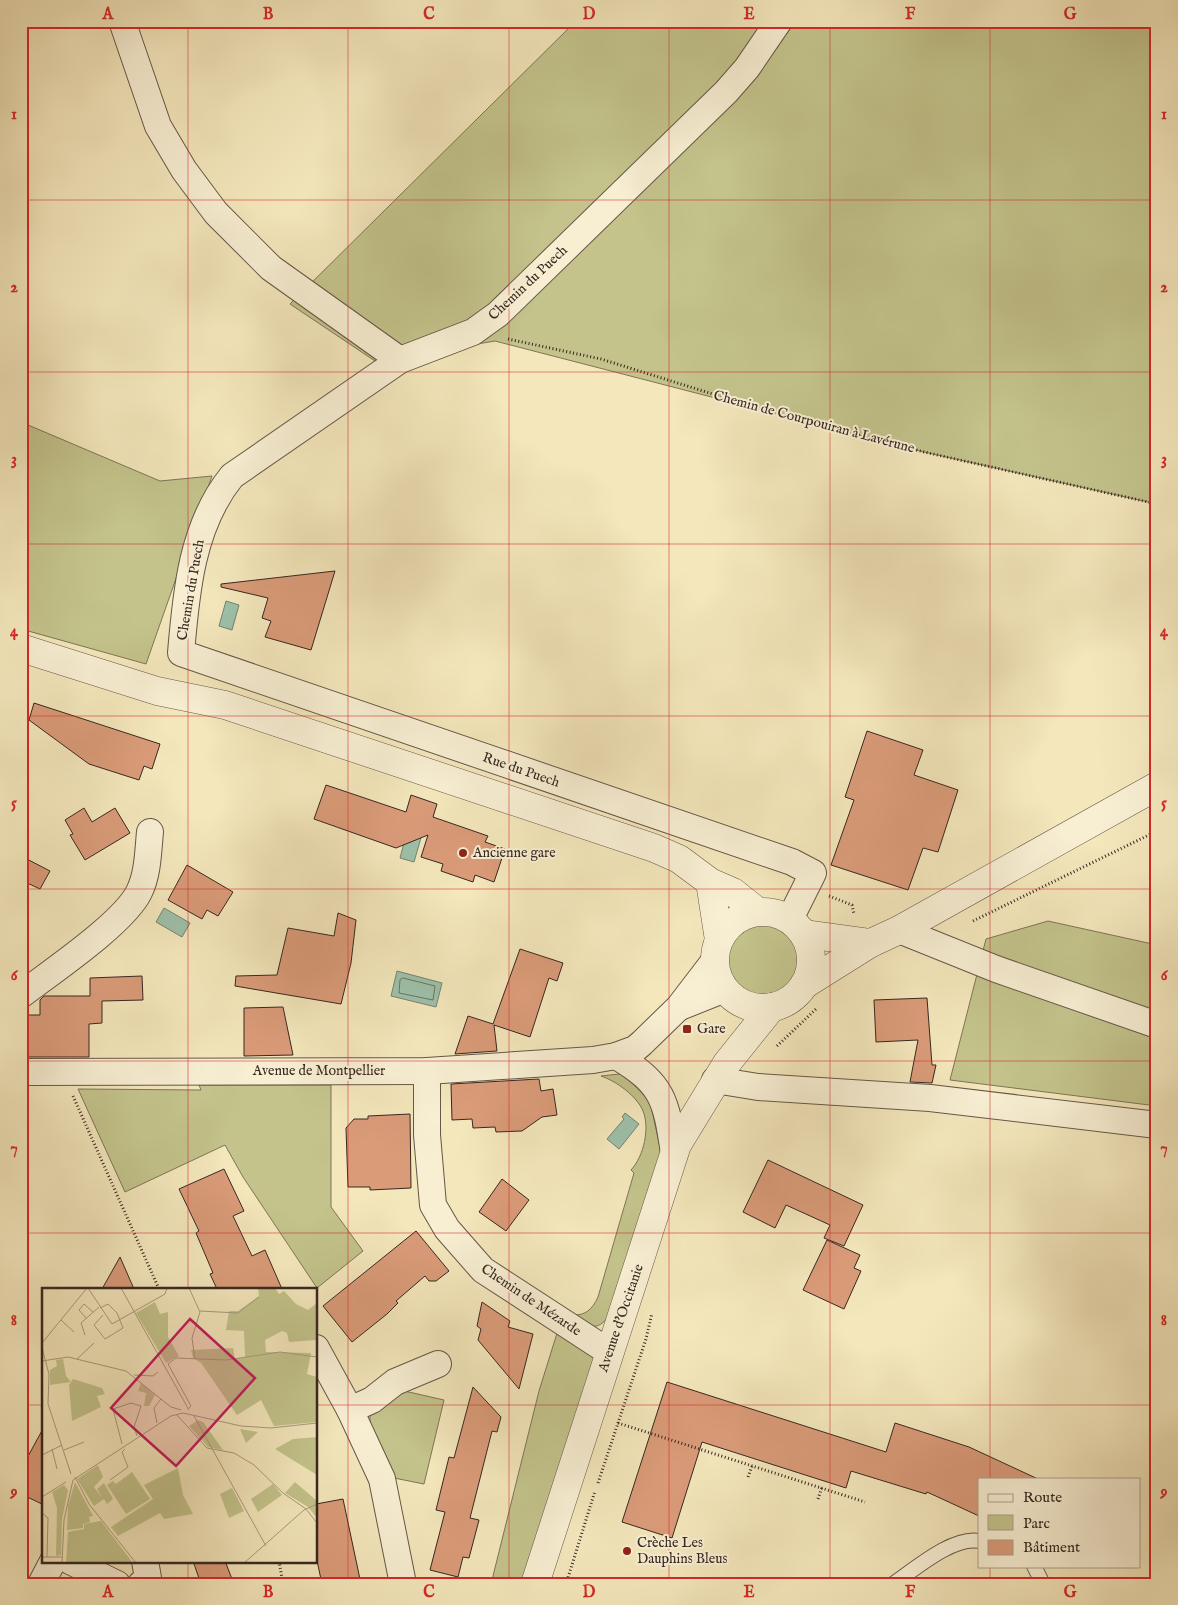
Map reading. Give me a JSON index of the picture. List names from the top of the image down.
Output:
{
  "streets": {
    "street": [
      "Chemin du Puech",
      "Rue du Puech",
      "Avenue de Montpellier",
      "Chemin de Mézarde",
      "Avenue d'Occitanie"
    ],
    "path": ["Chemin de Courpouiran à Lavérune"]
  },
  "crossings": [
    ["Chemin du Puech", "Chemin de Courpouiran à Lavérune"],
    ["Chemin du Puech", "Rue du Puech"],
    ["Rue du Puech", "Avenue de Montpellier"],
    ["Rue du Puech", "Avenue d'Occitanie"],
    ["Avenue de Montpellier", "Chemin de Mézarde"],
    ["Avenue de Montpellier", "Avenue d'Occitanie"],
    ["Chemin de Mézarde", "Avenue d'Occitanie"]
  ],
  "places": {
    "other": ["Ancienne gare", "Crèche Les Dauphins Bleus"],
    "transit": ["Gare"]
  },
  "legend": ["Route", "Parc", "Bâtiment"],
  "grid": {
    "columns": [
      "A",
      "B",
      "C",
      "D",
      "E",
      "F",
      "G"
    ],
    "rows": [
      "1",
      "2",
      "3",
      "4",
      "5",
      "6",
      "7",
      "8",
      "9"
    ]
  }
}
